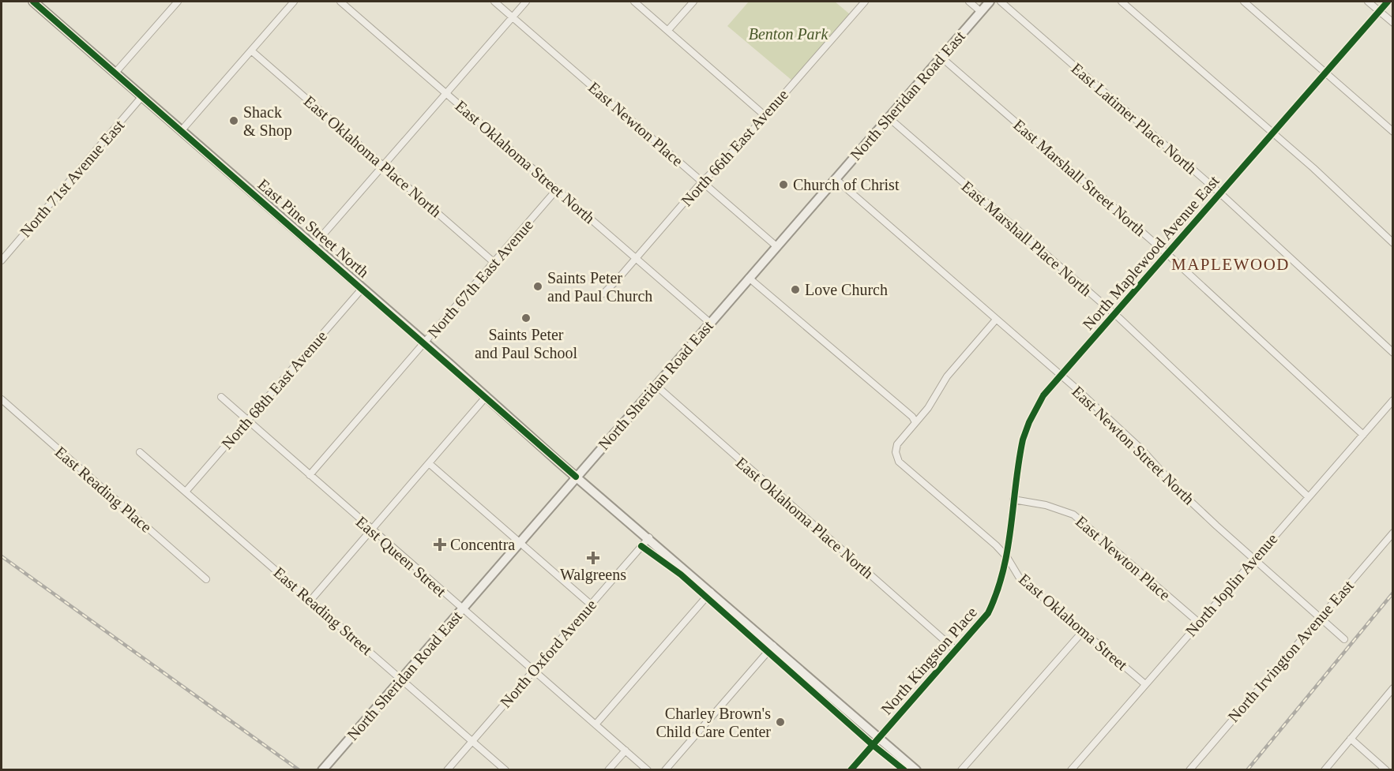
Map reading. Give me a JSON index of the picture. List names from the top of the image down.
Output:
{
  "streets": {
    "main road": ["North Sheridan Road East", "East Pine Street North"],
    "street": [
      "East Latimer Place North",
      "East Newton Place",
      "North 66th East Avenue",
      "East Oklahoma Place North",
      "East Oklahoma Street North",
      "East Marshall Street North",
      "North 71st Avenue East",
      "East Marshall Place North",
      "North Maplewood Avenue East",
      "North 67th East Avenue",
      "North 68th East Avenue",
      "East Newton Street North",
      "East Reading Place",
      "East Queen Street",
      "North Joplin Avenue",
      "East Reading Street",
      "East Oklahoma Street",
      "North Irvington Avenue East",
      "North Oxford Avenue",
      "North Kingston Place"
    ]
  },
  "crossings": [
    ["North Sheridan Road East", "East Newton Place"],
    ["North Sheridan Road East", "East Oklahoma Place North"],
    ["North Sheridan Road East", "East Oklahoma Street North"],
    ["North Sheridan Road East", "East Marshall Street North"],
    ["North Sheridan Road East", "East Pine Street North"],
    ["North Sheridan Road East", "East Marshall Place North"],
    ["North Sheridan Road East", "East Newton Street North"],
    ["North Sheridan Road East", "East Queen Street"],
    ["North Sheridan Road East", "East Reading Street"],
    ["East Latimer Place North", "North Maplewood Avenue East"],
    ["East Newton Place", "North 66th East Avenue"],
    ["East Newton Place", "North Maplewood Avenue East"],
    ["East Newton Place", "North Joplin Avenue"],
    ["North 66th East Avenue", "East Oklahoma Street North"],
    ["East Oklahoma Place North", "North 67th East Avenue"],
    ["East Oklahoma Place North", "North Kingston Place"],
    ["East Oklahoma Street North", "North 67th East Avenue"],
    ["East Marshall Street North", "North Maplewood Avenue East"],
    ["East Marshall Street North", "North Joplin Avenue"],
    ["North 71st Avenue East", "East Pine Street North"],
    ["East Pine Street North", "North 67th East Avenue"],
    ["East Pine Street North", "North 68th East Avenue"],
    ["East Pine Street North", "North Oxford Avenue"],
    ["East Pine Street North", "North Kingston Place"],
    ["East Marshall Place North", "North Maplewood Avenue East"],
    ["East Marshall Place North", "North Joplin Avenue"],
    ["North Maplewood Avenue East", "East Newton Street North"],
    ["North Maplewood Avenue East", "East Oklahoma Street"],
    ["North Maplewood Avenue East", "North Kingston Place"],
    ["North 67th East Avenue", "East Queen Street"],
    ["North 68th East Avenue", "East Queen Street"],
    ["North 68th East Avenue", "East Reading Street"],
    ["East Newton Street North", "North Joplin Avenue"],
    ["East Newton Street North", "North Irvington Avenue East"],
    ["East Queen Street", "North Oxford Avenue"],
    ["North Joplin Avenue", "East Oklahoma Street"],
    ["East Reading Street", "North Oxford Avenue"],
    ["East Oklahoma Street", "North Kingston Place"]
  ],
  "districts": ["MAPLEWOOD"],
  "parks": ["Benton Park"],
  "places": {
    "other": [
      "Shack & Shop",
      "Church of Christ",
      "Saints Peter and Paul Church",
      "Love Church",
      "Saints Peter and Paul School",
      "Charley Brown's Child Care Center"
    ],
    "health": ["Concentra", "Walgreens"]
  }
}
